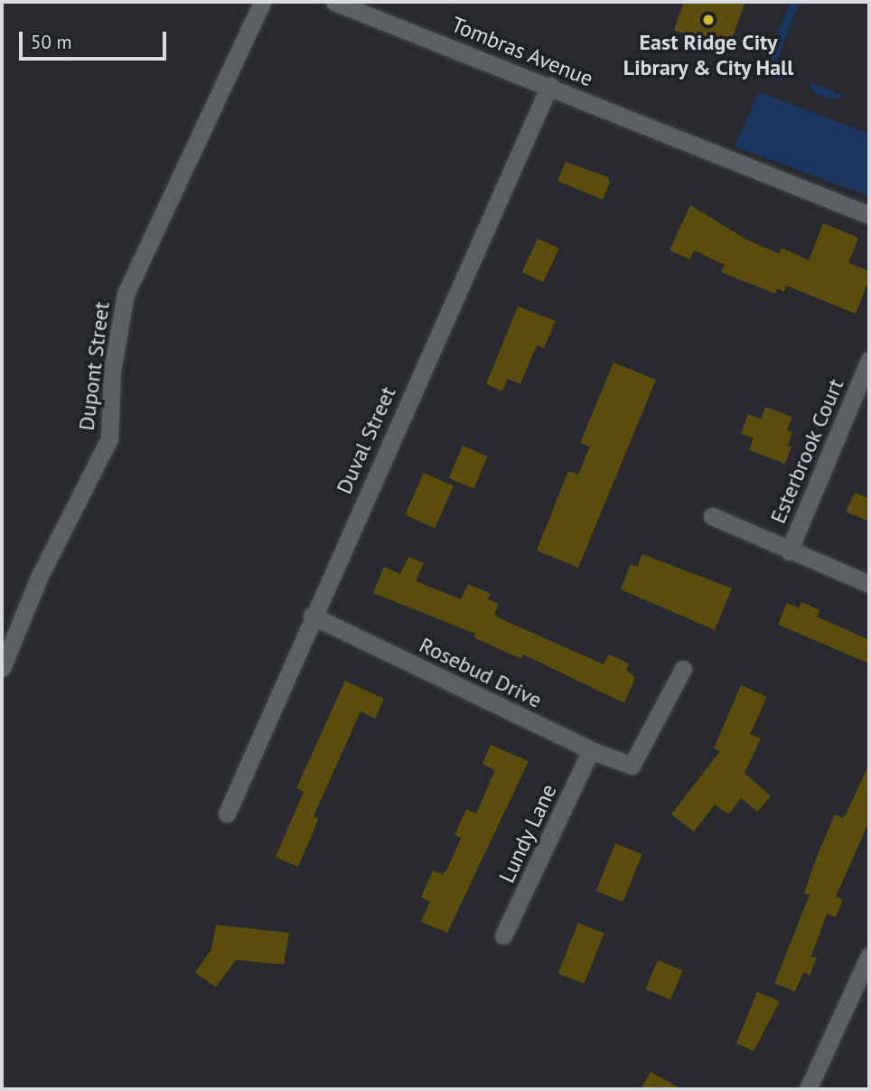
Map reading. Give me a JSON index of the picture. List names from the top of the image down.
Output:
{
  "streets": {
    "street": [
      "Tombras Avenue",
      "Dupont Street",
      "Duval Street",
      "Esterbrook Court",
      "Rosebud Drive",
      "Lundy Lane"
    ]
  },
  "crossings": [
    ["Tombras Avenue", "Duval Street"],
    ["Duval Street", "Rosebud Drive"],
    ["Rosebud Drive", "Lundy Lane"]
  ],
  "places": ["East Ridge City Library & City Hall"],
  "scale_bar": "50 m"
}
